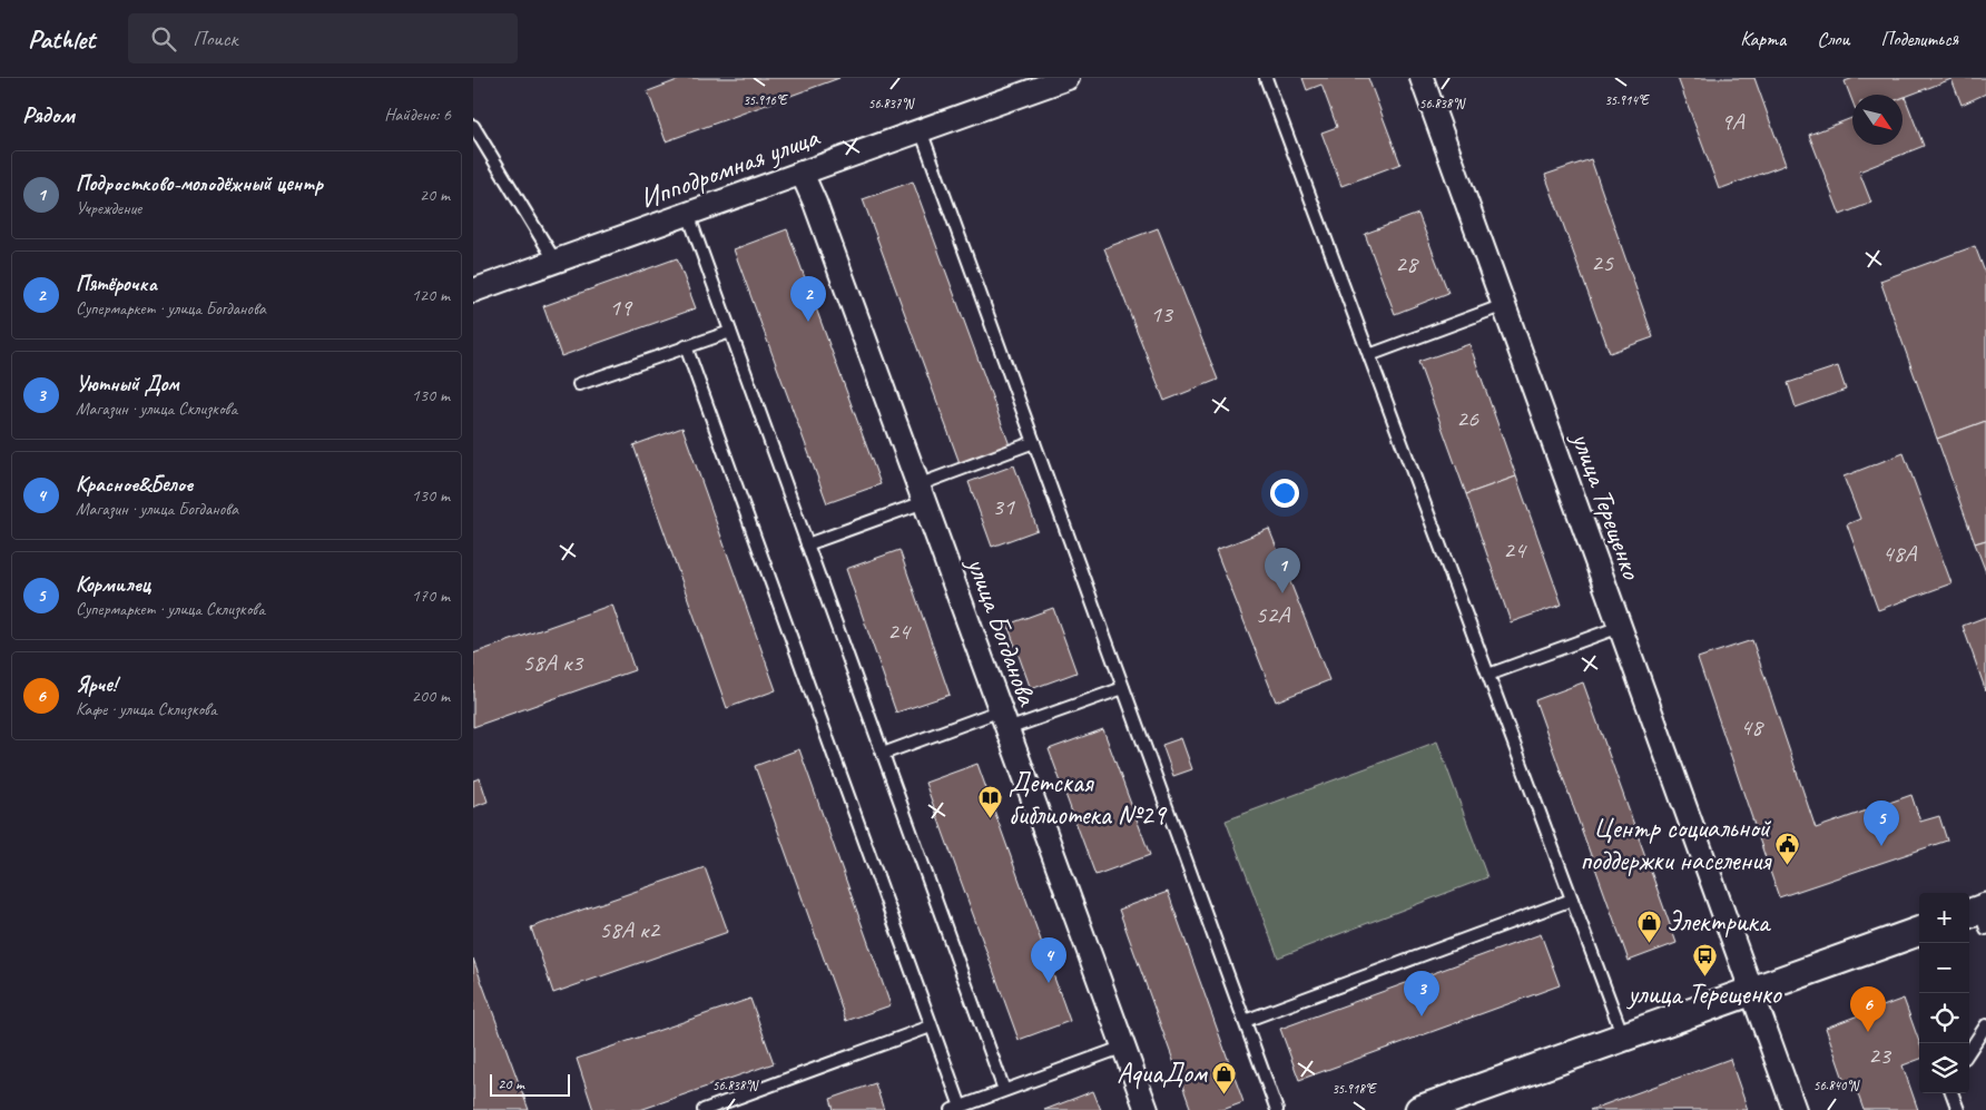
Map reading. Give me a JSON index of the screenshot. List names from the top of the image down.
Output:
{
  "streets": {
    "street": ["Ипподромная улица", "улица Терещенко", "улица Богданова"]
  },
  "crossings": [
    ["Ипподромная улица", "улица Богданова"]
  ],
  "places": {
    "library": ["Детская библиотека №29"],
    "public building": ["Центр социальной поддержки населения"],
    "shop": ["Электрика", "AquaДом"],
    "bus stop": ["улица Терещенко"]
  },
  "house_numbers": [
    "9А",
    "25",
    "28",
    "19",
    "13",
    "26",
    "31",
    "24",
    "48А",
    "52А",
    "24",
    "58А к3",
    "48",
    "58А к2",
    "23"
  ],
  "scale_bar": "20 m",
  "north": "bottom right",
  "page": {
    "header": "Pathlet",
    "search": "Поиск",
    "nav": ["Карта", "Слои", "Поделиться"],
    "heading": ["Рядом", "Найдено: 6"],
    "list": [
      {
        "mark": "1",
        "name": "Подростково-молодёжный центр",
        "note": "Учреждение",
        "value": "20 m"
      },
      {
        "mark": "2",
        "name": "Пятёрочка",
        "note": "Супермаркет · улица Богданова",
        "value": "120 m"
      },
      {
        "mark": "3",
        "name": "Уютный Дом",
        "note": "Магазин · улица Склизкова",
        "value": "130 m"
      },
      {
        "mark": "4",
        "name": "Красное&Белое",
        "note": "Магазин · улица Богданова",
        "value": "130 m"
      },
      {
        "mark": "5",
        "name": "Кормилец",
        "note": "Супермаркет · улица Склизкова",
        "value": "170 m"
      },
      {
        "mark": "6",
        "name": "Ярче!",
        "note": "Кафе · улица Склизкова",
        "value": "200 m"
      }
    ],
    "pins": [
      "2",
      "1",
      "5",
      "4",
      "3",
      "6"
    ],
    "map_buttons": ["+", "−"],
    "scale": "20 m"
  },
  "coordinates": [
    "35.914°E",
    "35.916°E",
    "56.837°N",
    "56.838°N",
    "56.840°N",
    "35.918°E"
  ]
}
